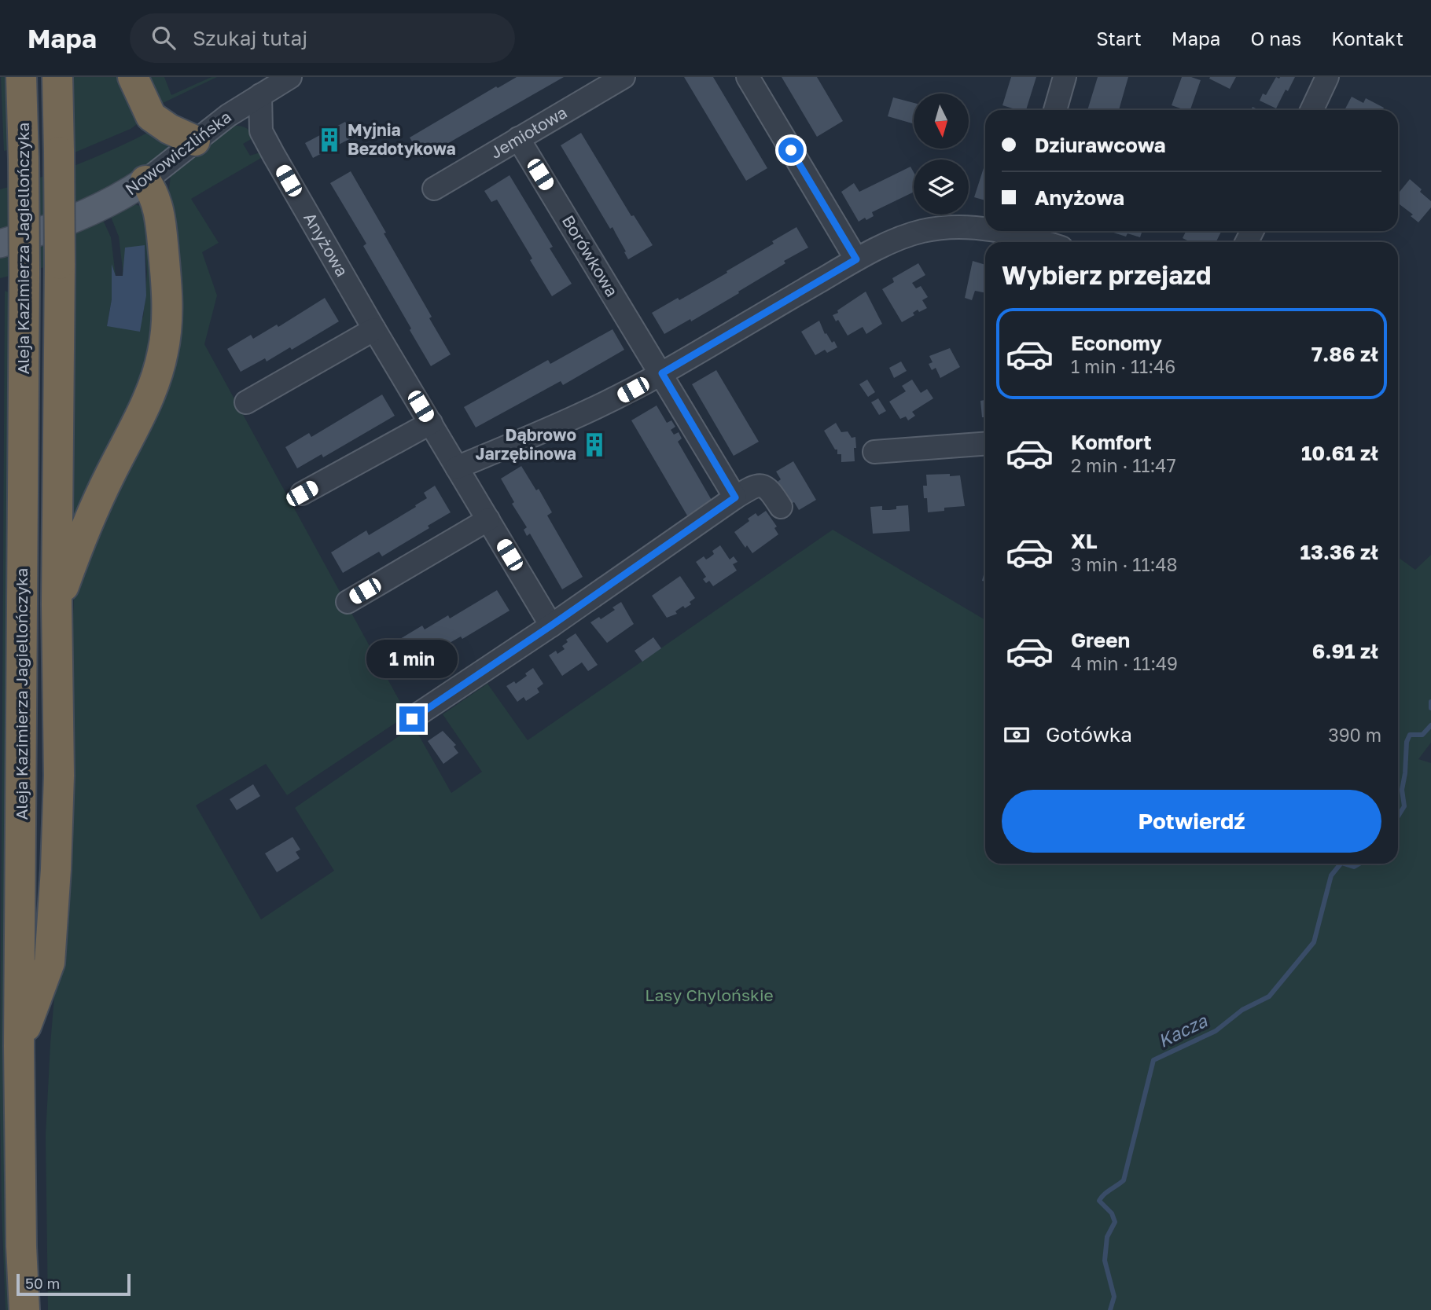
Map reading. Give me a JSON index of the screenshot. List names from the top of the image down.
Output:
{
  "streets": {
    "highway": ["Aleja Kazimierza Jagiellończyka"],
    "main road": ["Nowowiczlińska"],
    "street": ["Jemiołowa", "Anyżowa", "Borówkowa"]
  },
  "crossings": [
    ["Jemiołowa", "Borówkowa"]
  ],
  "water": ["Kacza"],
  "parks": ["Lasy Chylońskie"],
  "places": {
    "building": ["Myjnia Bezdotykowa", "Dąbrowo Jarzębinowa"]
  },
  "scale_bar": "50 m",
  "north": "bottom",
  "page": {
    "header": "Mapa",
    "search": "Szukaj tutaj",
    "nav": [
      "Start",
      "Mapa",
      "O nas",
      "Kontakt"
    ],
    "banner": ["Dziurawcowa", "Anyżowa"],
    "heading": "Wybierz przejazd",
    "list": [
      {
        "name": "Economy",
        "note": "1 min · 11:46",
        "value": "7.86 zł"
      },
      {
        "name": "Komfort",
        "note": "2 min · 11:47",
        "value": "10.61 zł"
      },
      {
        "name": "XL",
        "note": "3 min · 11:48",
        "value": "13.36 zł"
      },
      {
        "name": "Green",
        "note": "4 min · 11:49",
        "value": "6.91 zł"
      }
    ],
    "bubble": "1 min",
    "pay": ["Gotówka", "390 m"],
    "buttons": "Potwierdź",
    "scale": "50 m"
  }
}
